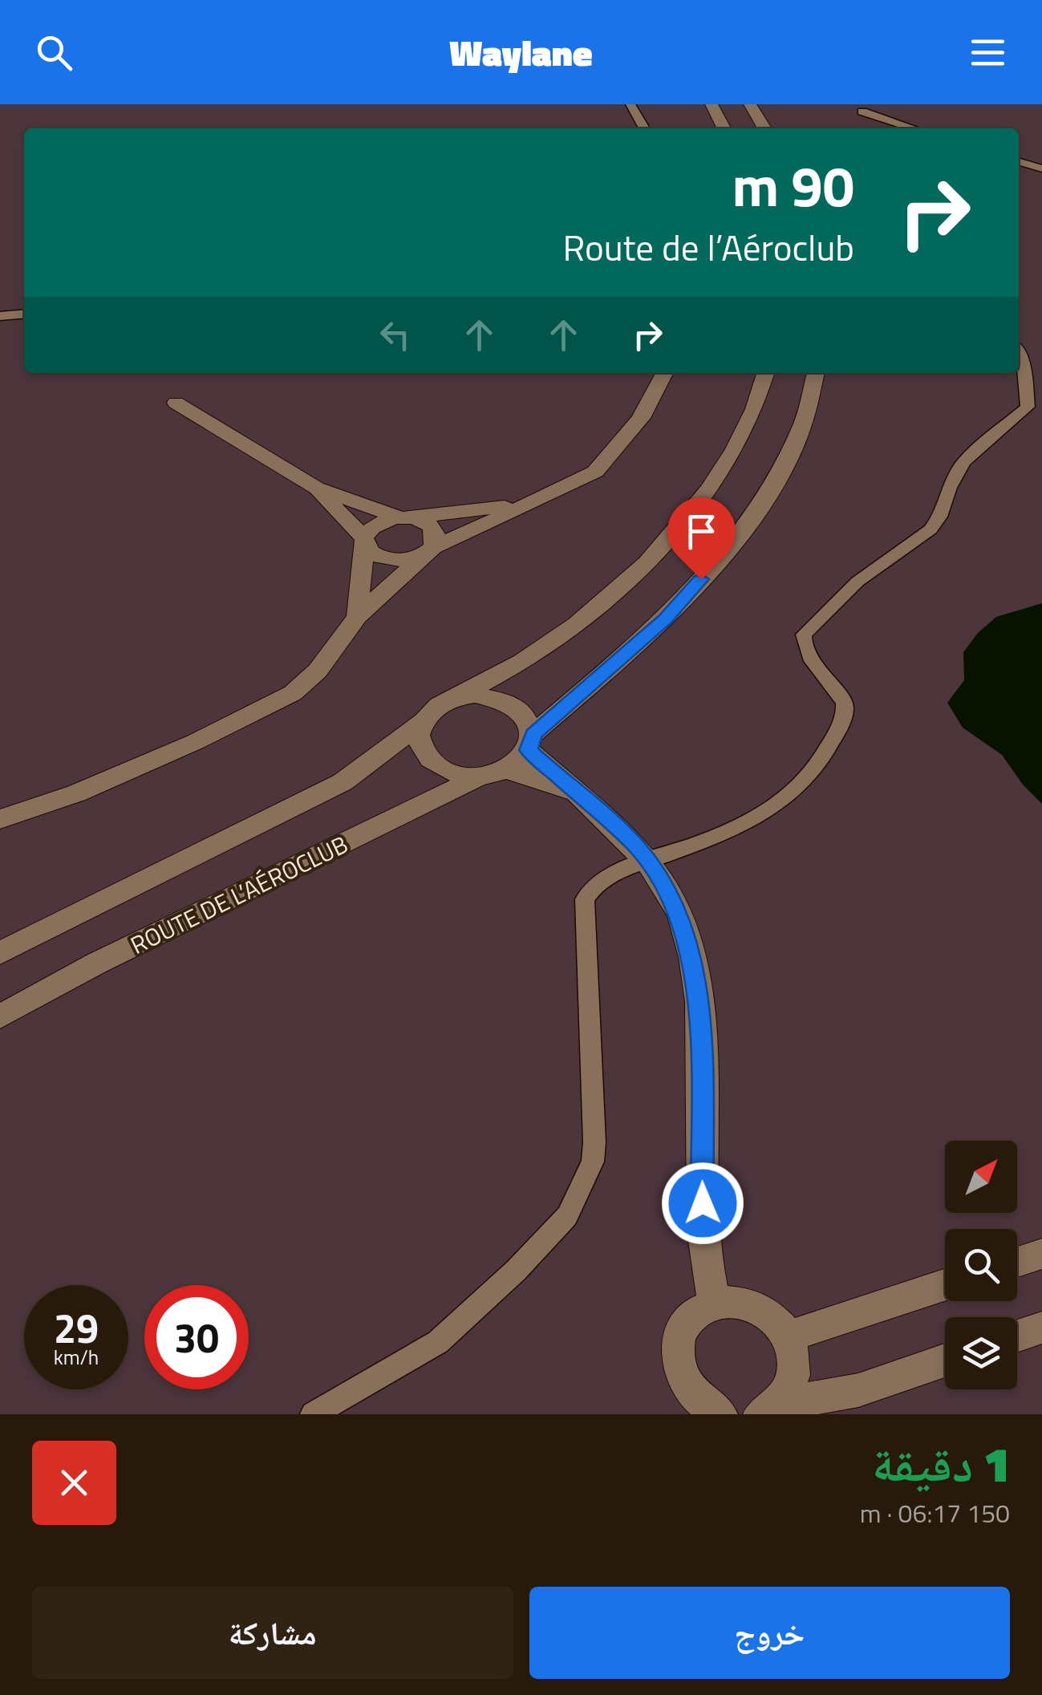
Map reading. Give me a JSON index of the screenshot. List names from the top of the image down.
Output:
{
  "streets": {
    "street": ["ROUTE DE L’AÉROCLUB"]
  },
  "north": "top right",
  "page": {
    "header": "Waylane",
    "turn": ["90 m", "Route de l’Aéroclub"],
    "speed": "29 km/h",
    "limit": "30",
    "heading": ["1 دقيقة", "150 m · 06:17"],
    "buttons": ["خروج", "مشاركة"]
  }
}
